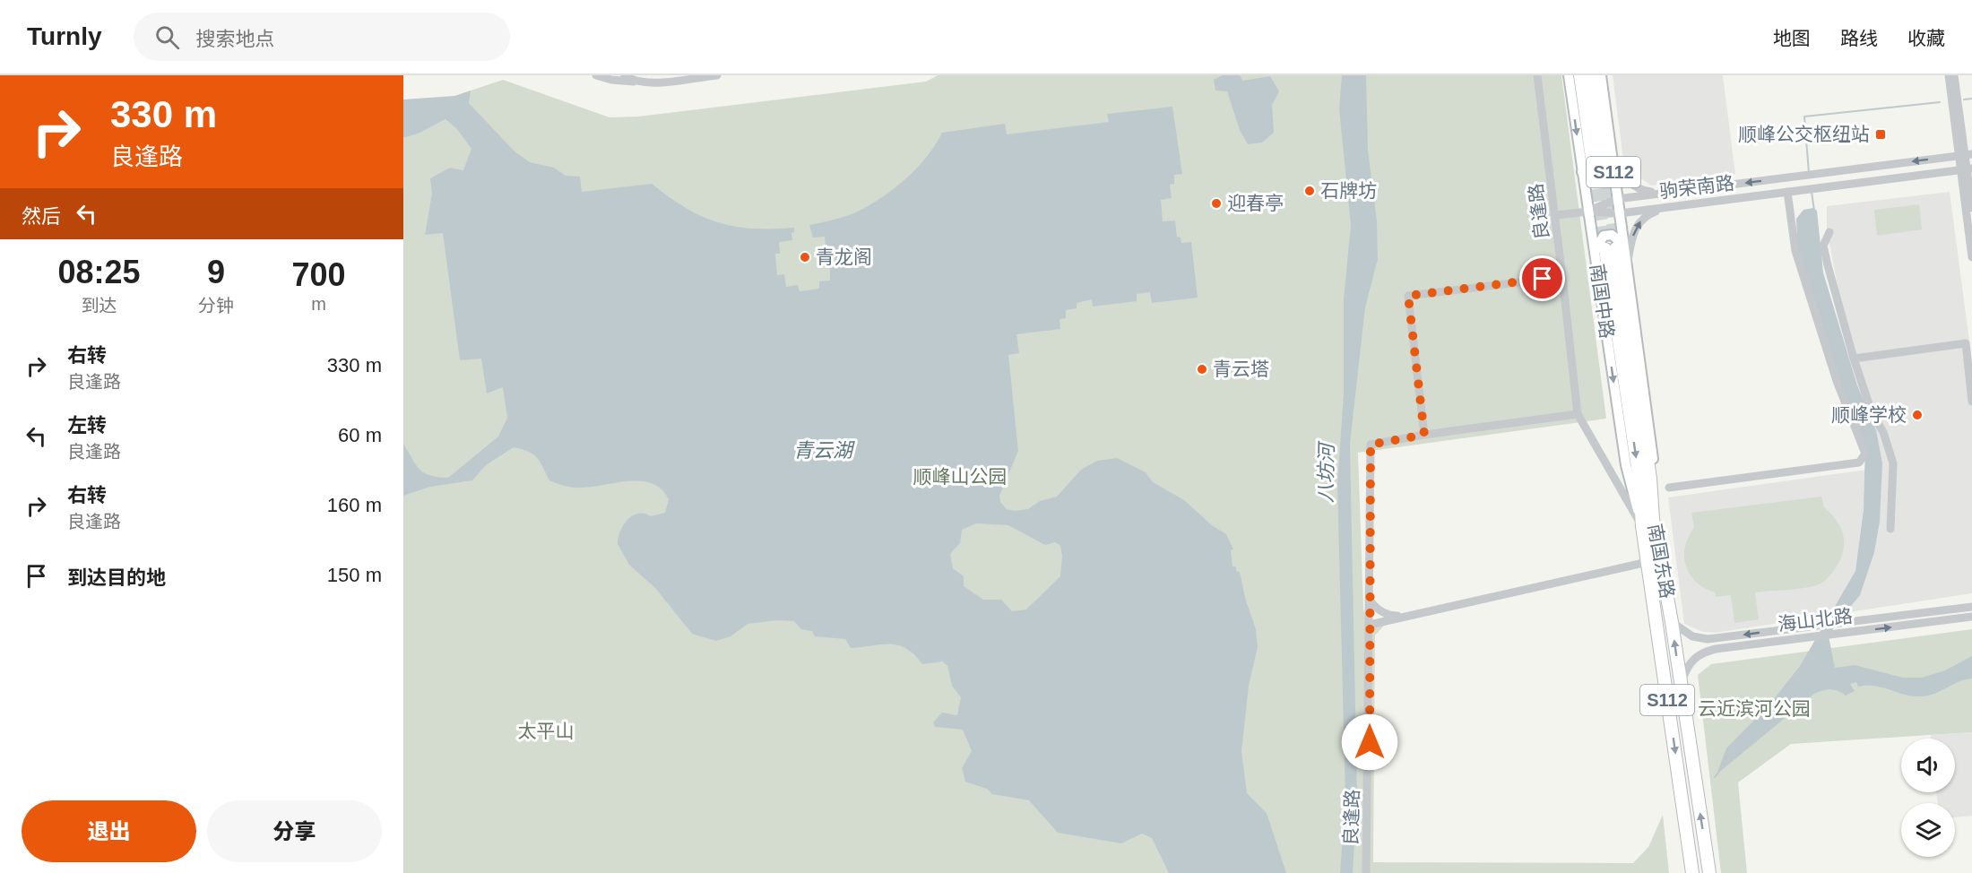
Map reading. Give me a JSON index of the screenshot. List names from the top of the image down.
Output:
{
  "streets": {
    "highway": ["S112", "南国中路", "南国东路"],
    "street": ["驹荣南路", "良逢路", "海山北路"]
  },
  "crossings": [
    ["驹荣南路", "南国中路"],
    ["南国中路", "南国东路"],
    ["南国东路", "海山北路"]
  ],
  "water": ["青云湖", "八坊河"],
  "parks": ["顺峰山公园", "云近滨河公园", "太平山"],
  "places": {
    "transit": ["顺峰公交枢纽站"],
    "other": [
      "石牌坊",
      "迎春亭",
      "青龙阁",
      "青云塔",
      "顺峰学校"
    ]
  },
  "page": {
    "header": "Turnly",
    "search": "搜索地点",
    "nav": ["地图", "路线", "收藏"],
    "turn": ["330 m", "良逢路"],
    "then": "然后",
    "eta": [
      "08:25",
      "到达",
      "9",
      "分钟",
      "700",
      "m"
    ],
    "list": [
      {
        "name": "右转",
        "note": "良逢路",
        "value": "330 m"
      },
      {
        "name": "左转",
        "note": "良逢路",
        "value": "60 m"
      },
      {
        "name": "右转",
        "note": "良逢路",
        "value": "160 m"
      },
      {
        "name": "到达目的地",
        "value": "150 m"
      }
    ],
    "buttons": ["退出", "分享"]
  }
}
